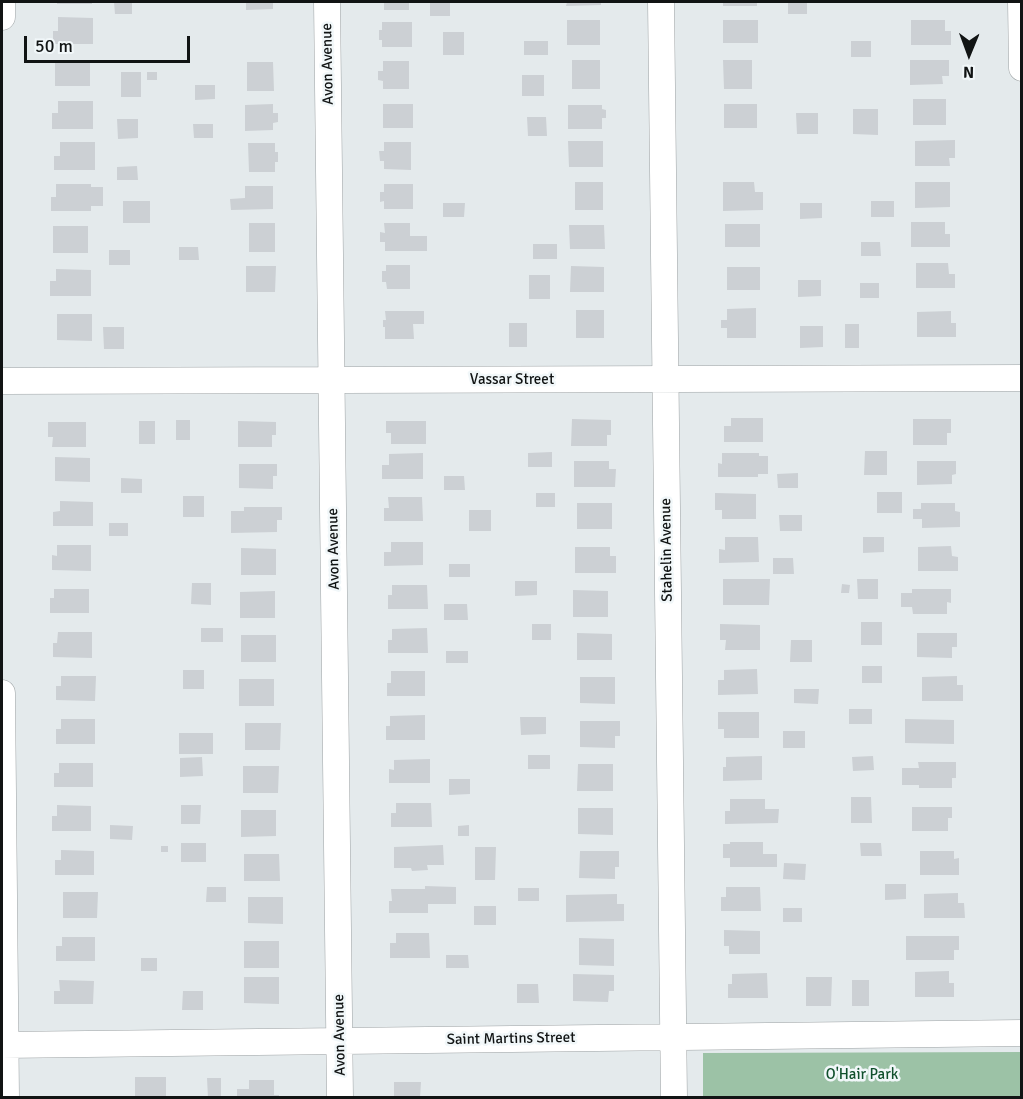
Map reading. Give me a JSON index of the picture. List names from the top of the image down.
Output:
{
  "streets": {
    "street": [
      "Avon Avenue",
      "Vassar Street",
      "Stahelin Avenue",
      "Saint Martins Street"
    ]
  },
  "crossings": [
    ["Avon Avenue", "Vassar Street"],
    ["Avon Avenue", "Saint Martins Street"],
    ["Vassar Street", "Stahelin Avenue"],
    ["Stahelin Avenue", "Saint Martins Street"]
  ],
  "parks": ["O'Hair Park"],
  "scale_bar": "50 m",
  "north": "bottom"
}
